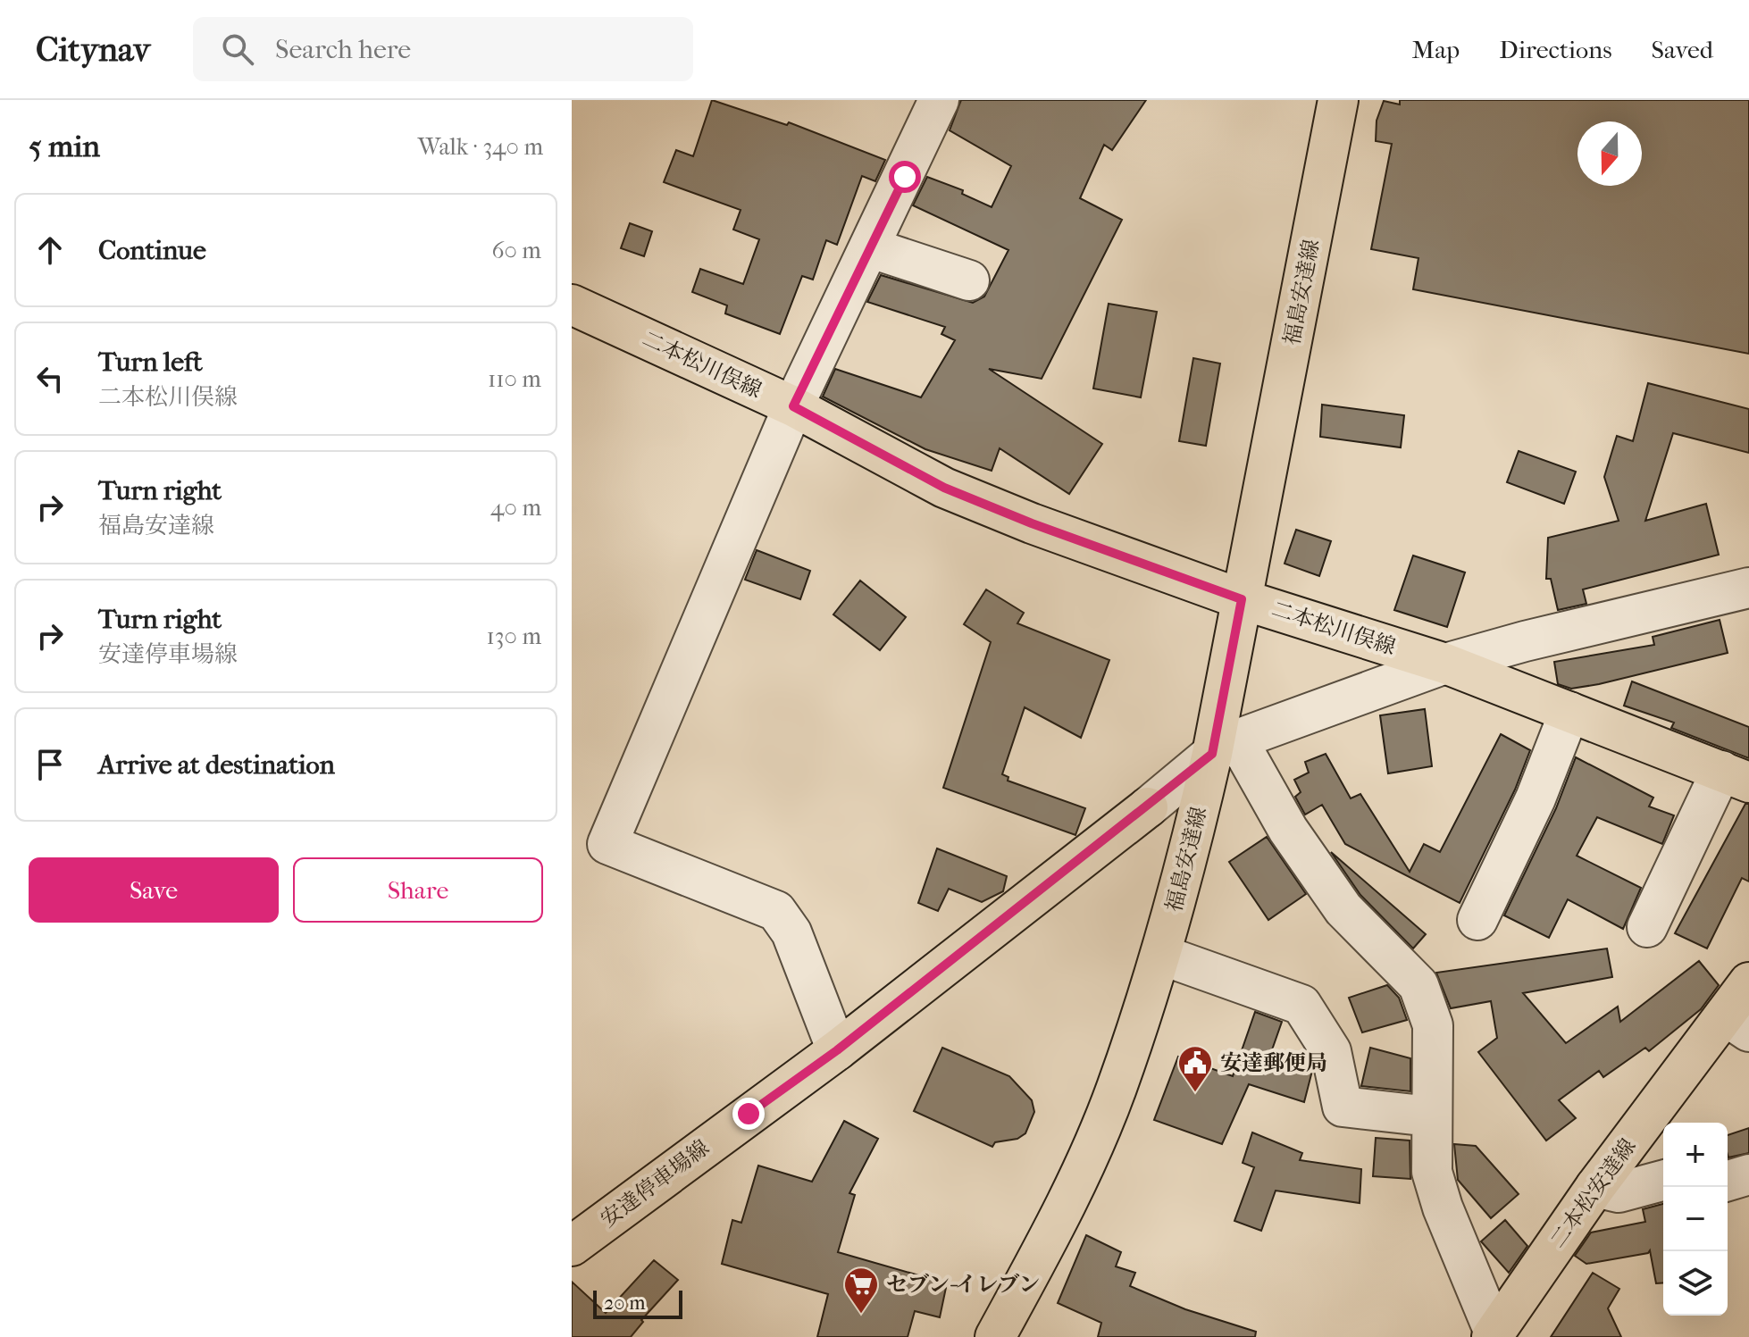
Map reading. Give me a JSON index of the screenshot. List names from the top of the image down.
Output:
{
  "streets": {
    "main road": [
      "福島安達線",
      "二本松川俣線",
      "安達停車場線",
      "二本松安達線"
    ]
  },
  "crossings": [
    ["福島安達線", "二本松川俣線"],
    ["福島安達線", "安達停車場線"],
    ["二本松川俣線", "安達停車場線"]
  ],
  "places": {
    "public building": ["安達郵便局"],
    "supermarket": ["セブン-イレブン"]
  },
  "scale_bar": "20 m",
  "north": "bottom",
  "page": {
    "header": "Citynav",
    "search": "Search here",
    "nav": ["Map", "Directions", "Saved"],
    "heading": ["5 min", "Walk · 340 m"],
    "list": [
      ["Continue", "60 m"],
      ["Turn left", "二本松川俣線", "110 m"],
      ["Turn right", "福島安達線", "40 m"],
      ["Turn right", "安達停車場線", "130 m"],
      "Arrive at destination"
    ],
    "buttons": ["Save", "Share"],
    "map_buttons": ["+", "−"],
    "scale": "20 m"
  }
}
